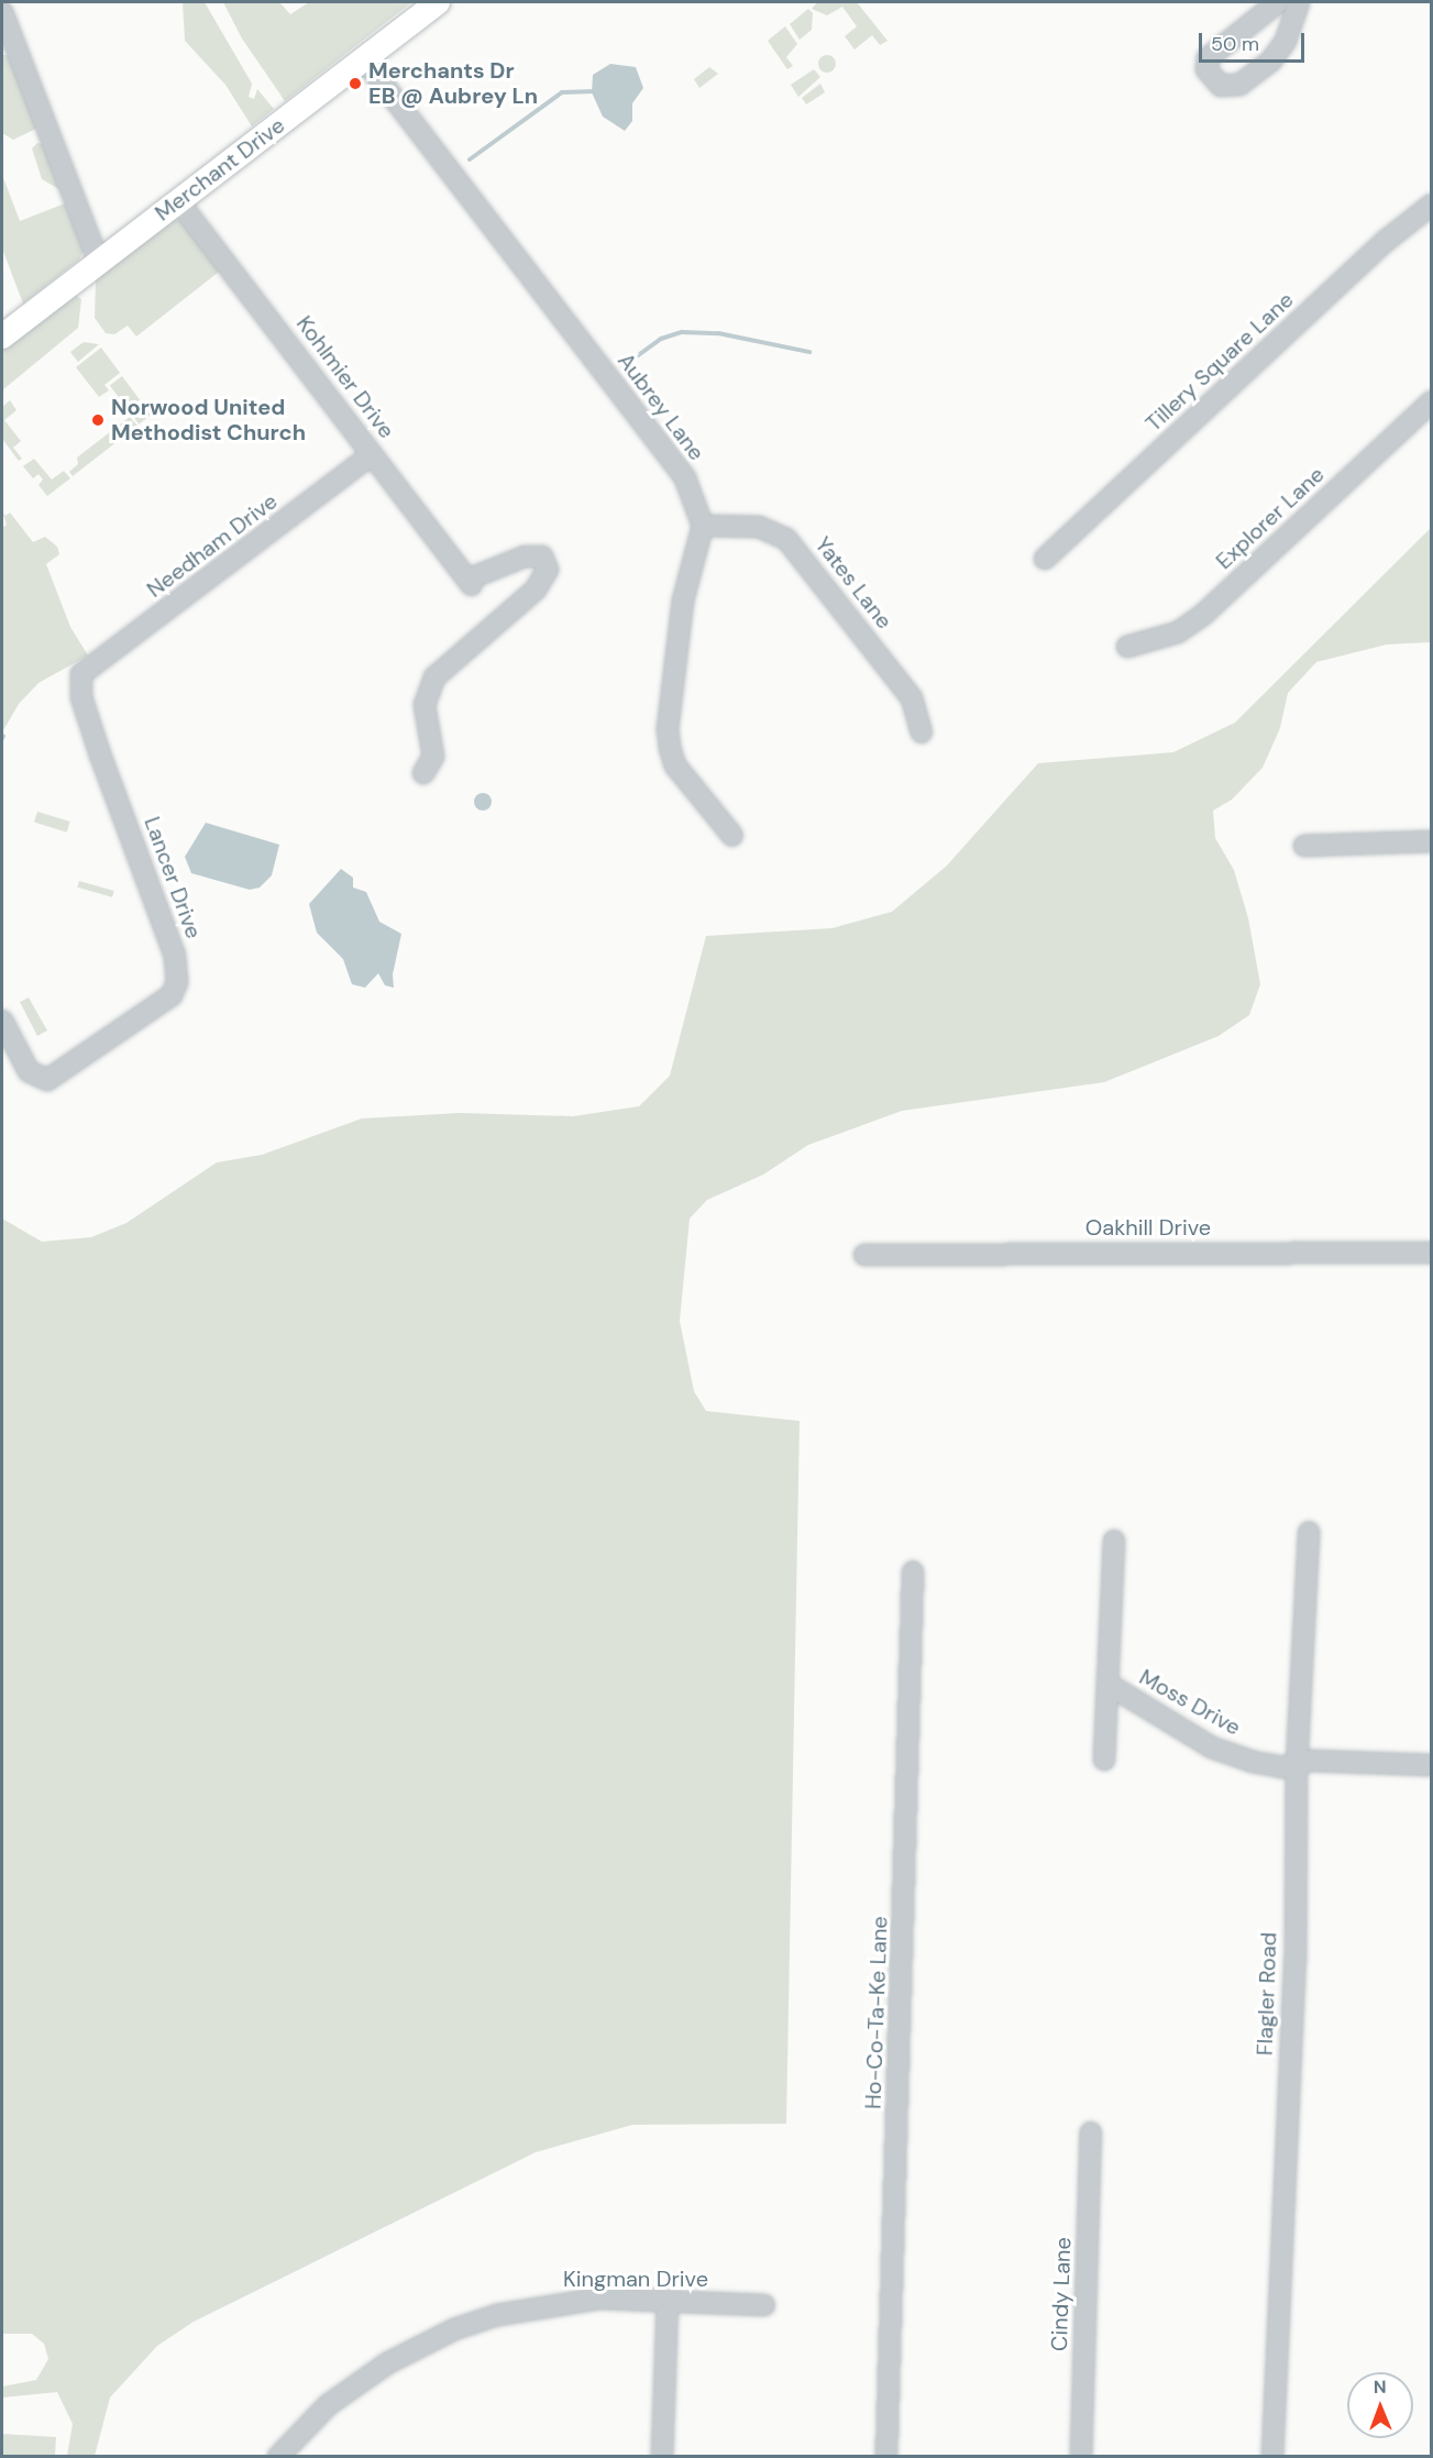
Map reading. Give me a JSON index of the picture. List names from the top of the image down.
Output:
{
  "streets": {
    "main road": ["Merchant Drive"],
    "street": [
      "Tillery Square Lane",
      "Kohlmier Drive",
      "Aubrey Lane",
      "Explorer Lane",
      "Needham Drive",
      "Yates Lane",
      "Lancer Drive",
      "Oakhill Drive",
      "Moss Drive",
      "Flagler Road",
      "Ho-Co-Ta-Ke Lane",
      "Kingman Drive",
      "Cindy Lane"
    ]
  },
  "crossings": [
    ["Merchant Drive", "Kohlmier Drive"],
    ["Merchant Drive", "Aubrey Lane"],
    ["Kohlmier Drive", "Needham Drive"],
    ["Aubrey Lane", "Yates Lane"],
    ["Needham Drive", "Lancer Drive"],
    ["Moss Drive", "Flagler Road"]
  ],
  "places": ["Merchants Dr EB @ Aubrey Ln", "Norwood United Methodist Church"],
  "scale_bar": "50 m",
  "north": "top"
}
